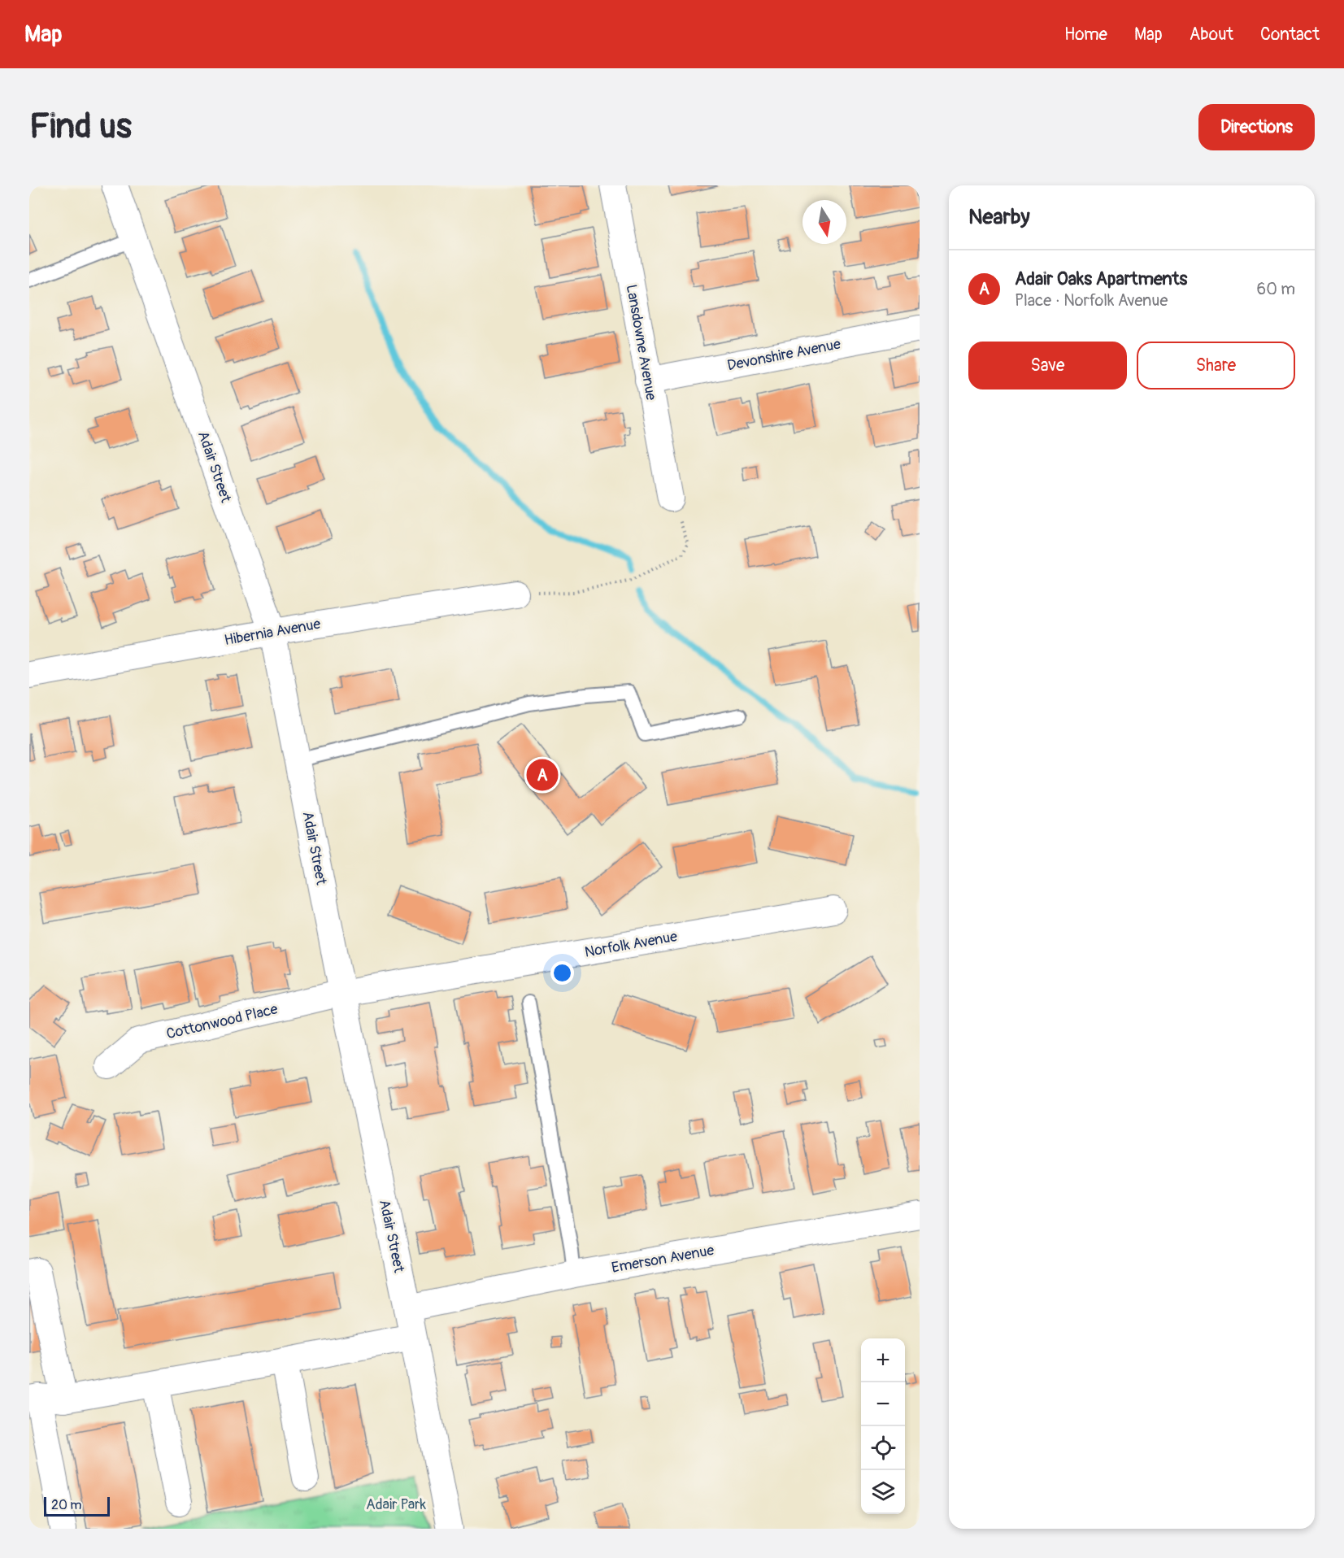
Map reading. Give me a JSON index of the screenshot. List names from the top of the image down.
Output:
{
  "streets": {
    "street": [
      "Lansdowne Avenue",
      "Devonshire Avenue",
      "Adair Street",
      "Hibernia Avenue",
      "Norfolk Avenue",
      "Cottonwood Place",
      "Emerson Avenue"
    ]
  },
  "crossings": [
    ["Lansdowne Avenue", "Devonshire Avenue"],
    ["Adair Street", "Hibernia Avenue"],
    ["Adair Street", "Norfolk Avenue"],
    ["Adair Street", "Cottonwood Place"],
    ["Adair Street", "Emerson Avenue"],
    ["Norfolk Avenue", "Cottonwood Place"]
  ],
  "parks": ["Adair Park"],
  "scale_bar": "20 m",
  "north": "bottom",
  "page": {
    "header": "Map",
    "nav": [
      "Home",
      "Map",
      "About",
      "Contact"
    ],
    "buttons": [
      "Directions",
      ["Save", "Share"]
    ],
    "title": "Find us",
    "heading": "Nearby",
    "list": [
      {
        "mark": "A",
        "name": "Adair Oaks Apartments",
        "note": "Place · Norfolk Avenue",
        "value": "60 m"
      }
    ],
    "pins": "A",
    "map_buttons": ["+", "−"],
    "scale": "20 m"
  }
}
